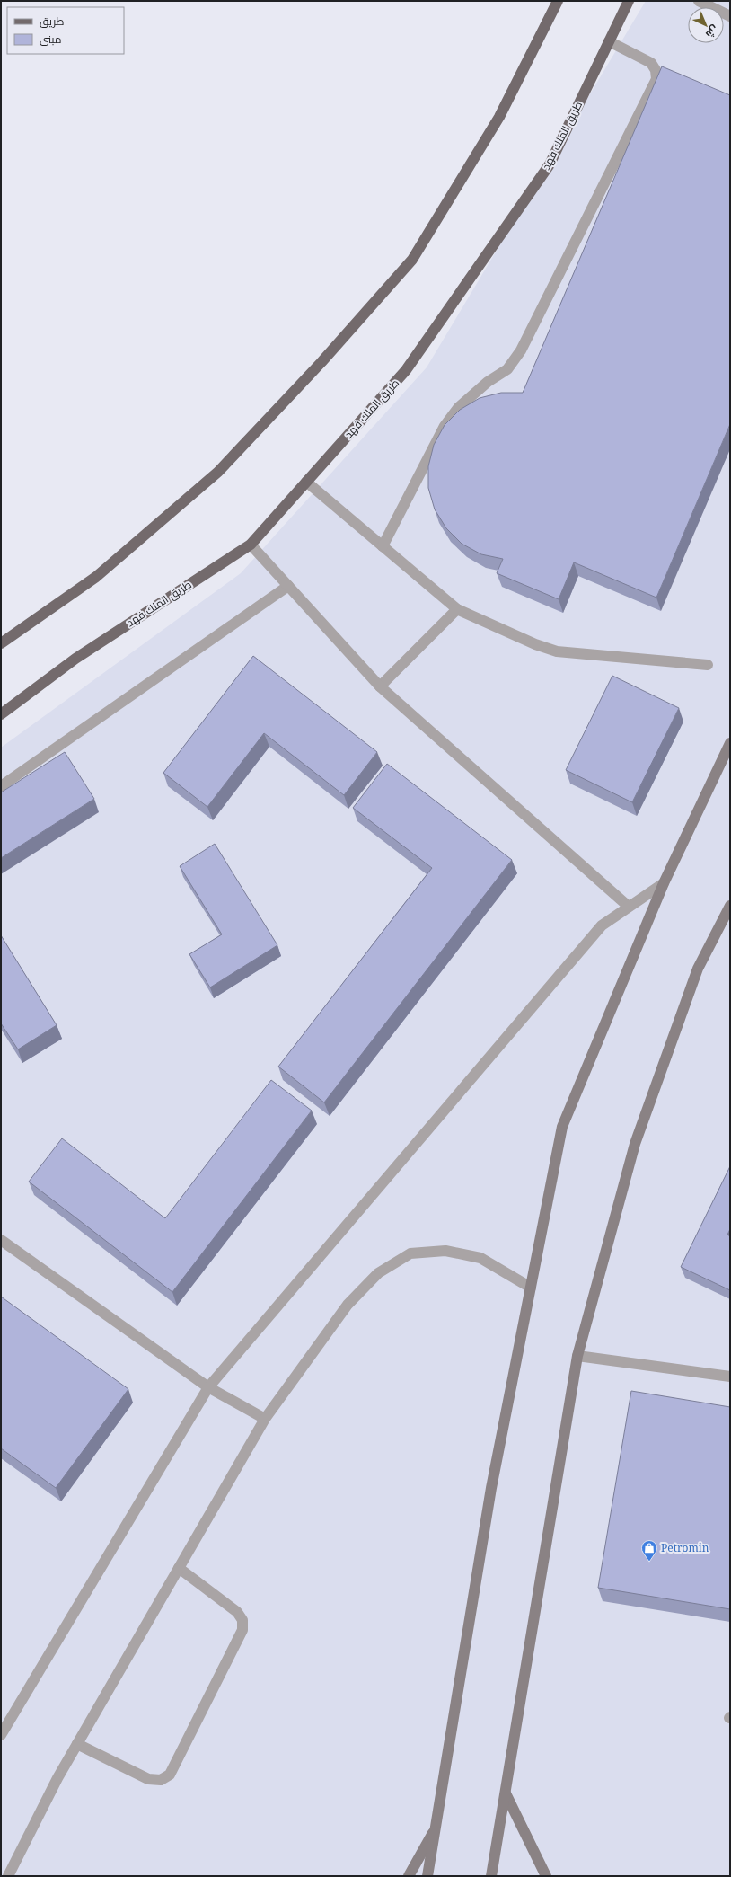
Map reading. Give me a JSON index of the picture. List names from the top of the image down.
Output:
{
  "streets": {
    "main road": ["طريق الملك فهد"]
  },
  "places": {
    "shop": ["Petromin"]
  },
  "legend": ["طريق", "مبنى"],
  "north": "bottom right"
}
